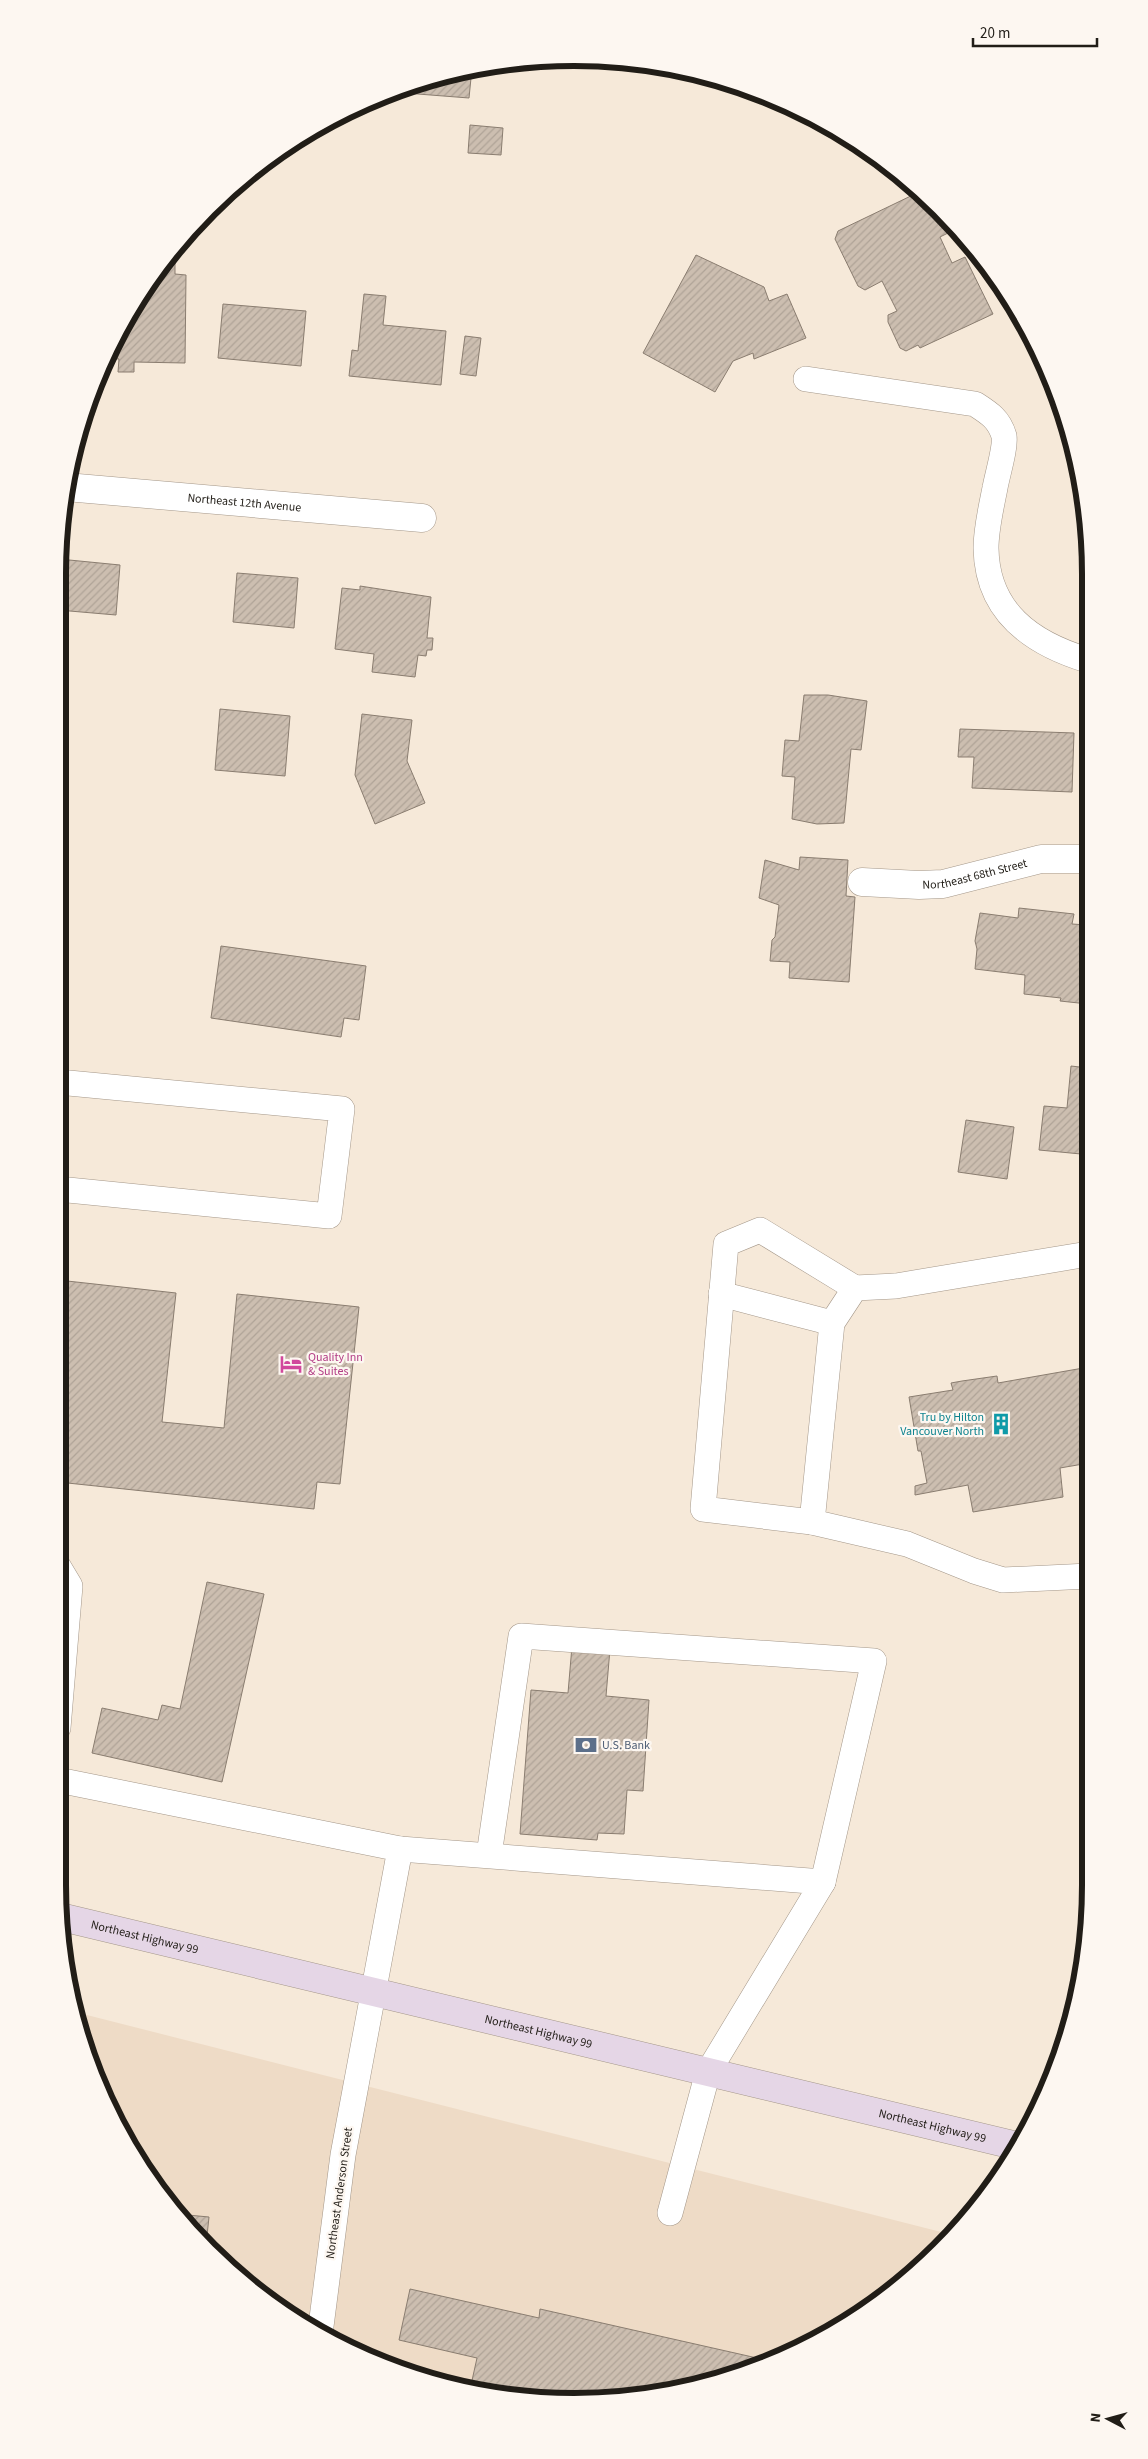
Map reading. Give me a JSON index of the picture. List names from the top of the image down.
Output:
{
  "streets": {
    "main road": ["Northeast Highway 99"],
    "street": ["Northeast 12th Avenue", "Northeast 68th Street"],
    "lane": ["Northeast Anderson Street"]
  },
  "crossings": [
    ["Northeast Highway 99", "Northeast Anderson Street"]
  ],
  "places": {
    "hotel": ["Quality Inn & Suites"],
    "building": ["Tru by Hilton Vancouver North"],
    "bank": ["U.S. Bank"]
  },
  "scale_bar": "20 m",
  "north": "left"
}
